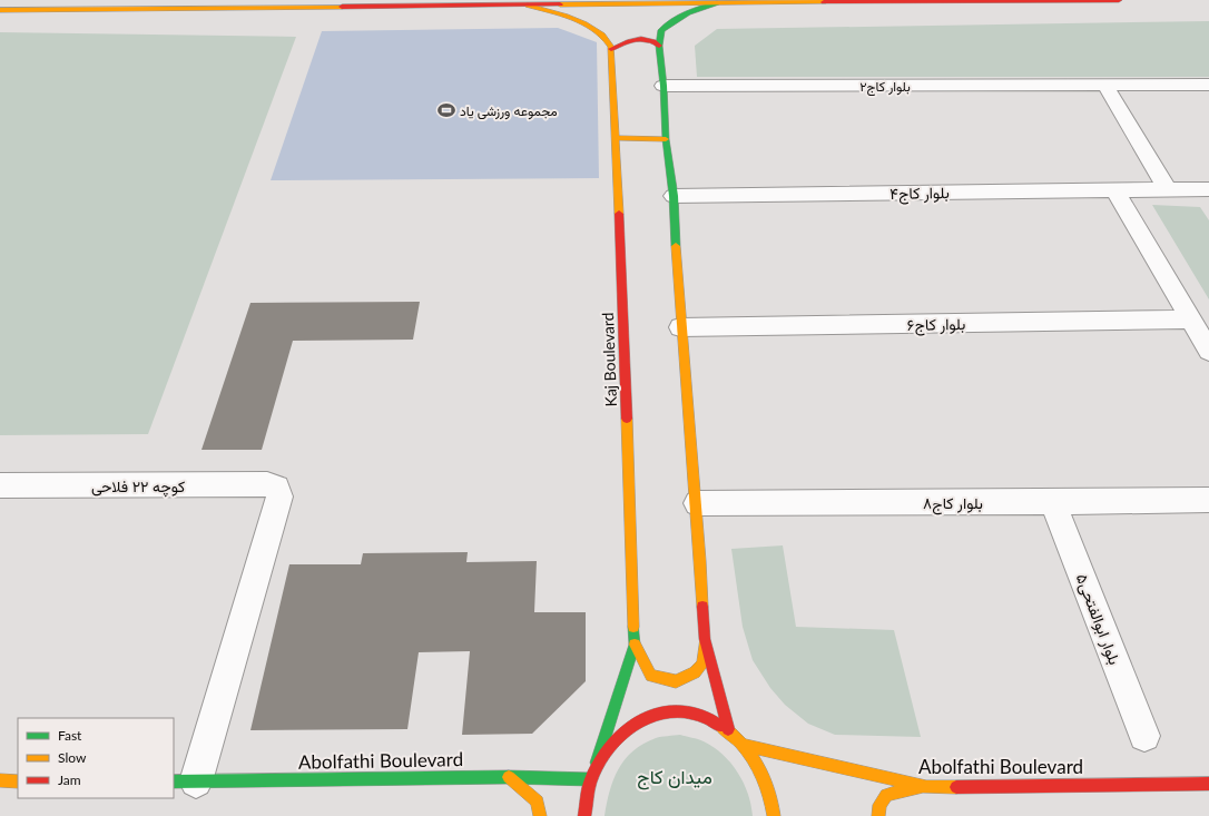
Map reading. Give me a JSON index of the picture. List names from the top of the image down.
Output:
{
  "streets": {
    "street": [
      "بلوار کاج۲",
      "بلوار کاج۴",
      "بلوار کاج۶",
      "Kaj Boulevard",
      "کوچه ۲۲ فلاحی",
      "بلوار کاج۸",
      "۵بلوار ابوالفتحی",
      "Abolfathi Boulevard"
    ]
  },
  "crossings": [
    ["کوچه ۲۲ فلاحی", "Abolfathi Boulevard"],
    ["بلوار کاج۸", "۵بلوار ابوالفتحی"]
  ],
  "parks": ["میدان کاج"],
  "places": {
    "sports": ["مجموعه ورزشی یاد"]
  },
  "legend": ["Fast", "Slow", "Jam"]
}
